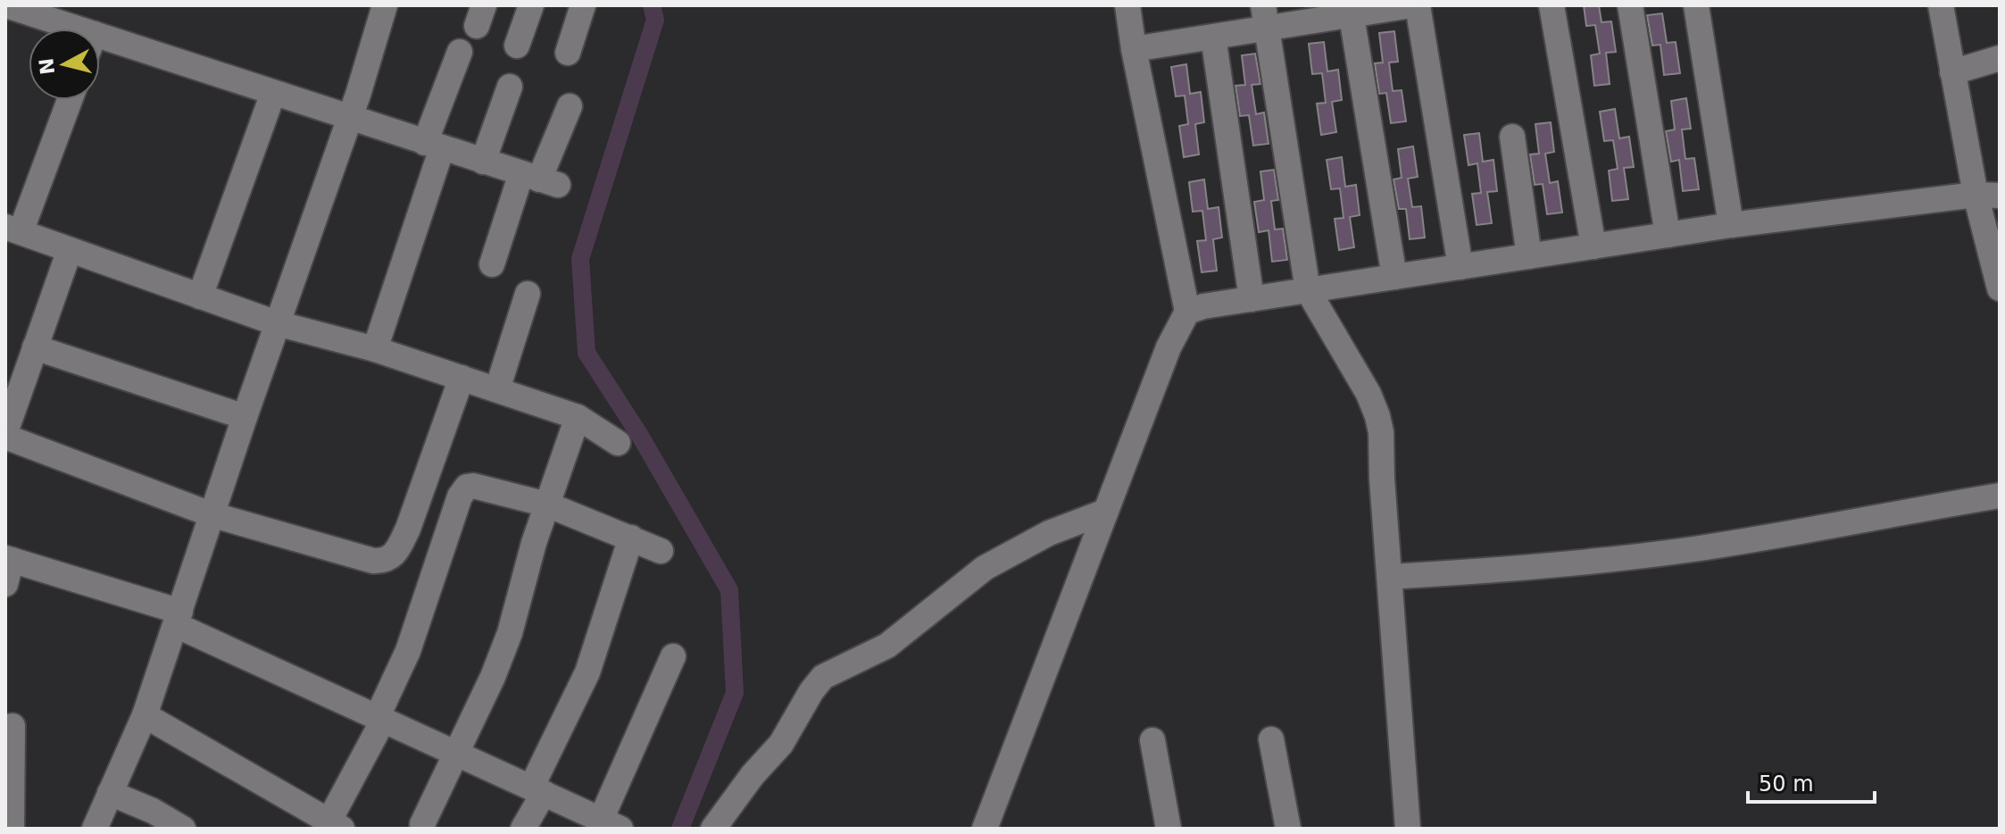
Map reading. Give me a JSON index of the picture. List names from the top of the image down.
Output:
{
  "scale_bar": "50 m",
  "north": "left"
}
